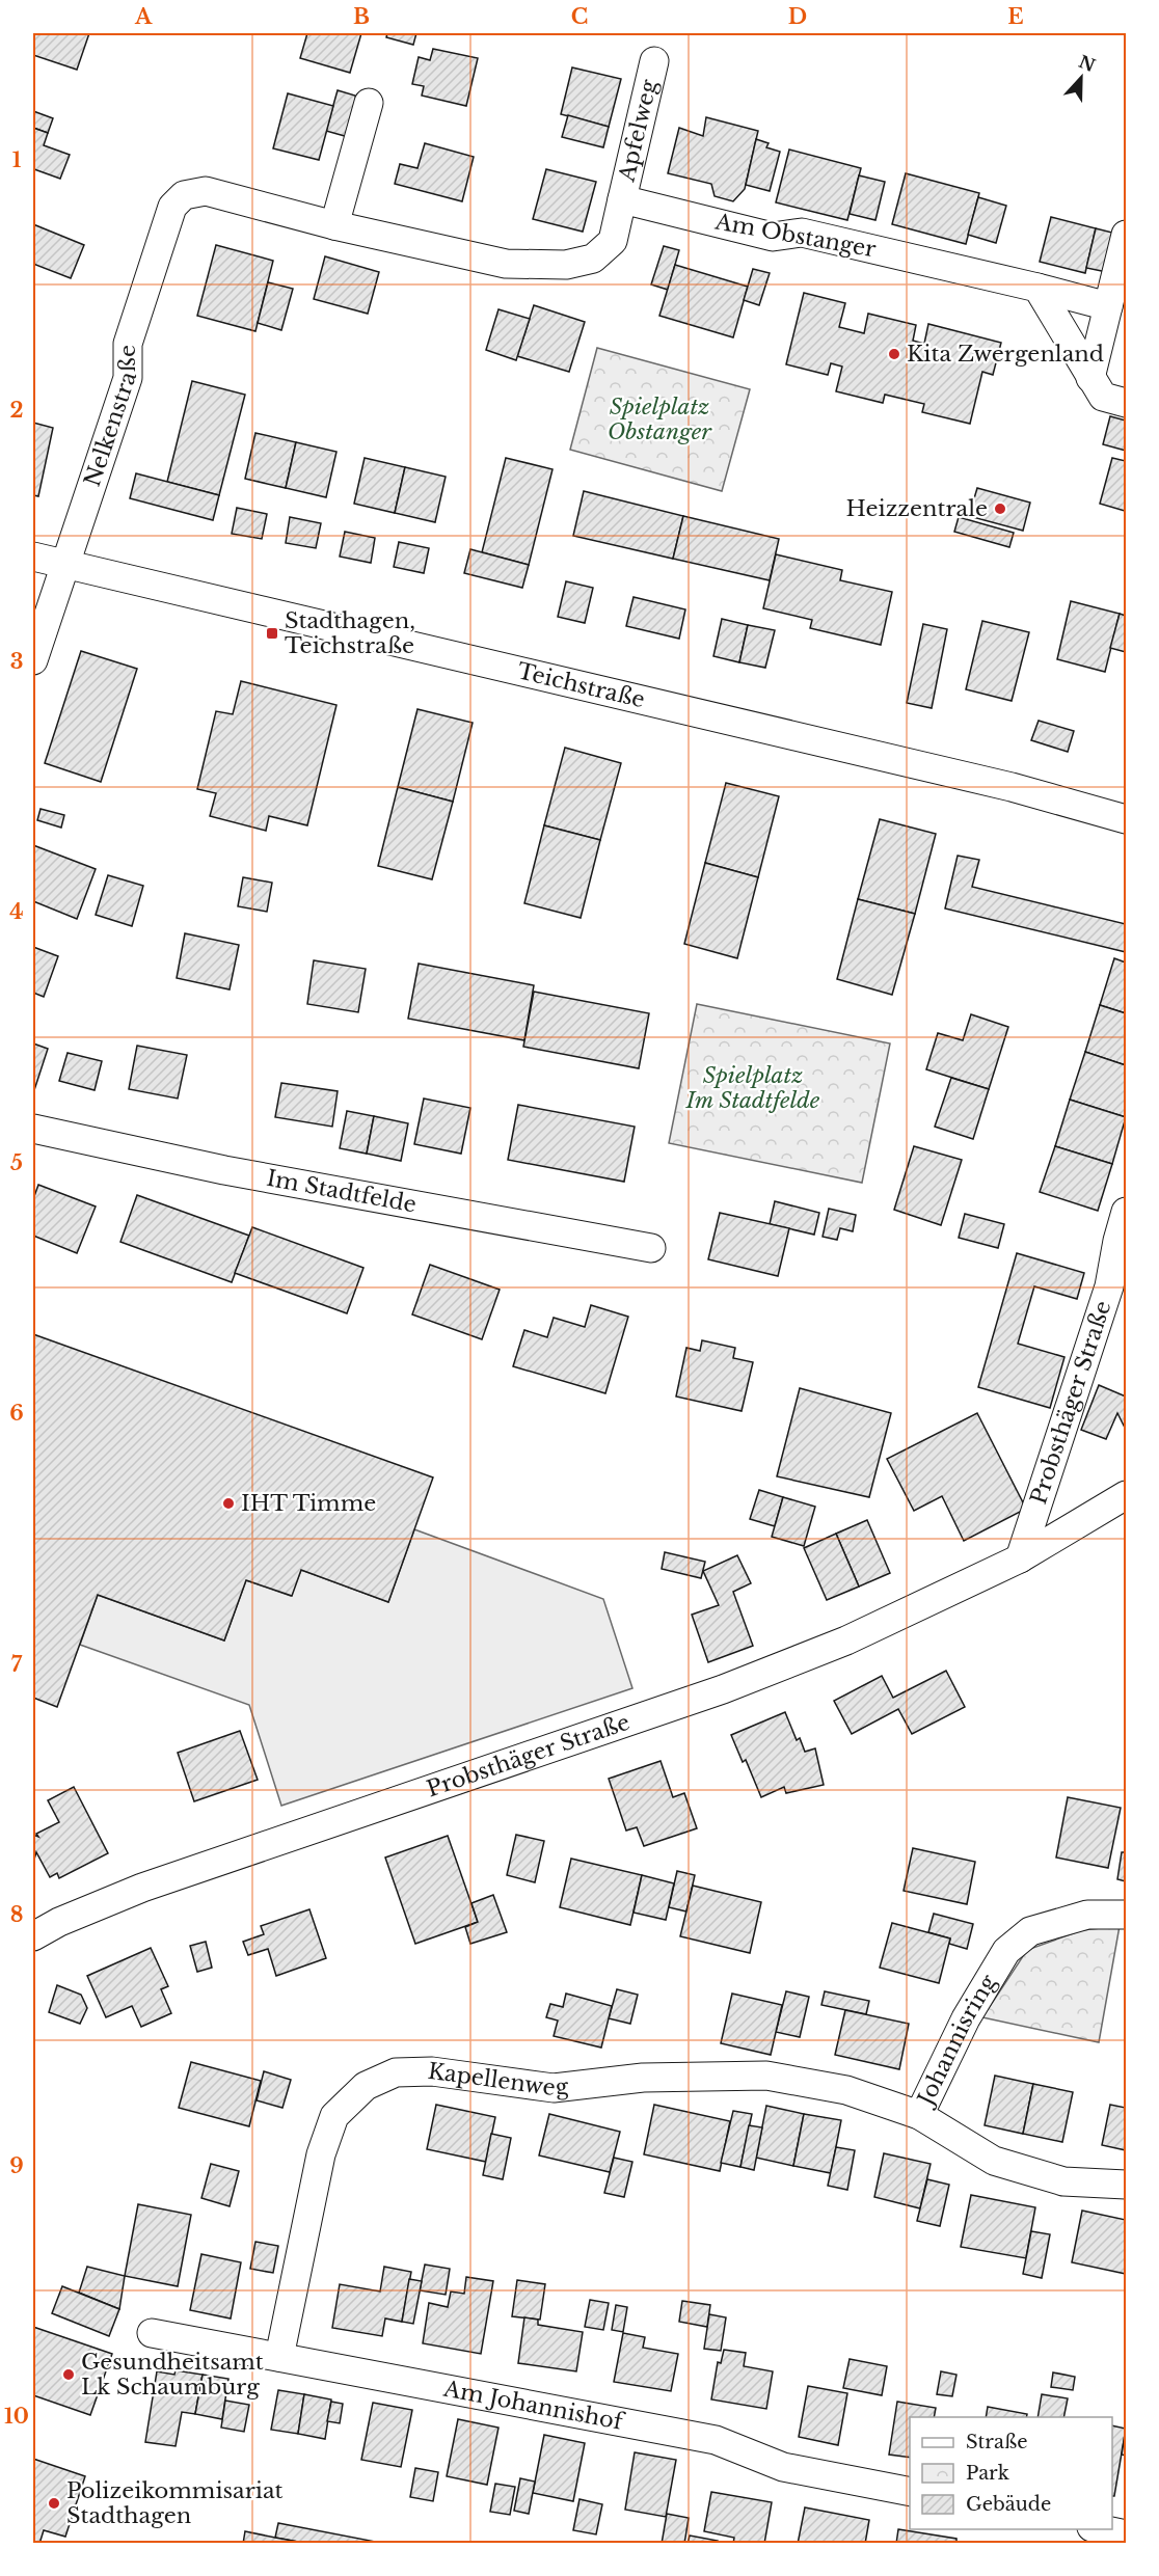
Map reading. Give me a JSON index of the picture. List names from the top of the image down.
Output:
{
  "streets": {
    "street": [
      "Apfelweg",
      "Am Obstanger",
      "Nelkenstraße",
      "Teichstraße",
      "Im Stadtfelde",
      "Probsthäger Straße",
      "Johannisring",
      "Kapellenweg",
      "Am Johannishof"
    ]
  },
  "crossings": [
    ["Apfelweg", "Am Obstanger"],
    ["Nelkenstraße", "Teichstraße"],
    ["Johannisring", "Kapellenweg"],
    ["Kapellenweg", "Am Johannishof"]
  ],
  "parks": ["Spielplatz Obstanger", "Spielplatz Im Stadtfelde"],
  "places": {
    "other": [
      "Kita Zwergenland",
      "Heizzentrale",
      "IHT Timme",
      "Gesundheitsamt Lk Schaumburg",
      "Polizeikommisariat Stadthagen"
    ],
    "transit": ["Stadthagen, Teichstraße"]
  },
  "legend": ["Straße", "Park", "Gebäude"],
  "north": "top",
  "grid": {
    "columns": [
      "A",
      "B",
      "C",
      "D",
      "E"
    ],
    "rows": [
      "1",
      "2",
      "3",
      "4",
      "5",
      "6",
      "7",
      "8",
      "9",
      "10"
    ]
  }
}
